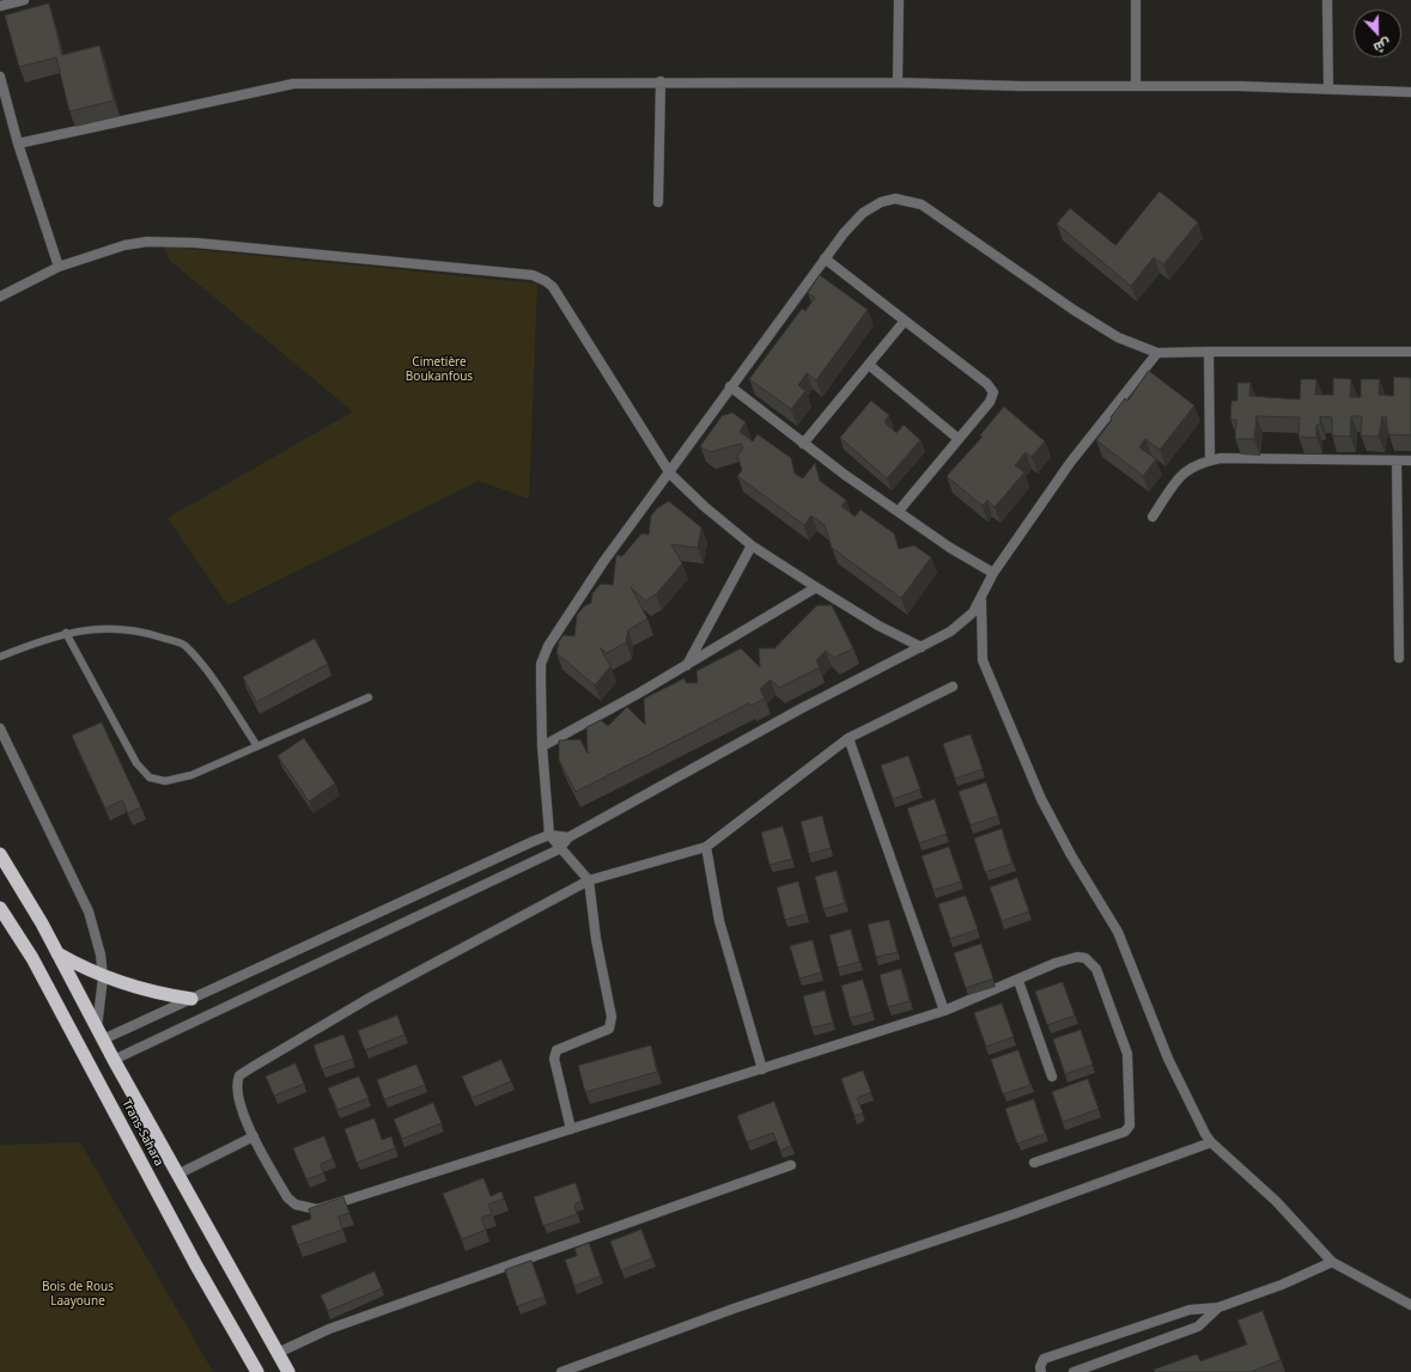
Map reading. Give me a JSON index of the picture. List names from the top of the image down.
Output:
{
  "streets": {
    "highway": ["Trans-Sahara"]
  },
  "parks": ["Cimetière Boukanfous", "Bois de Rous Laayoune"],
  "north": "bottom"
}
